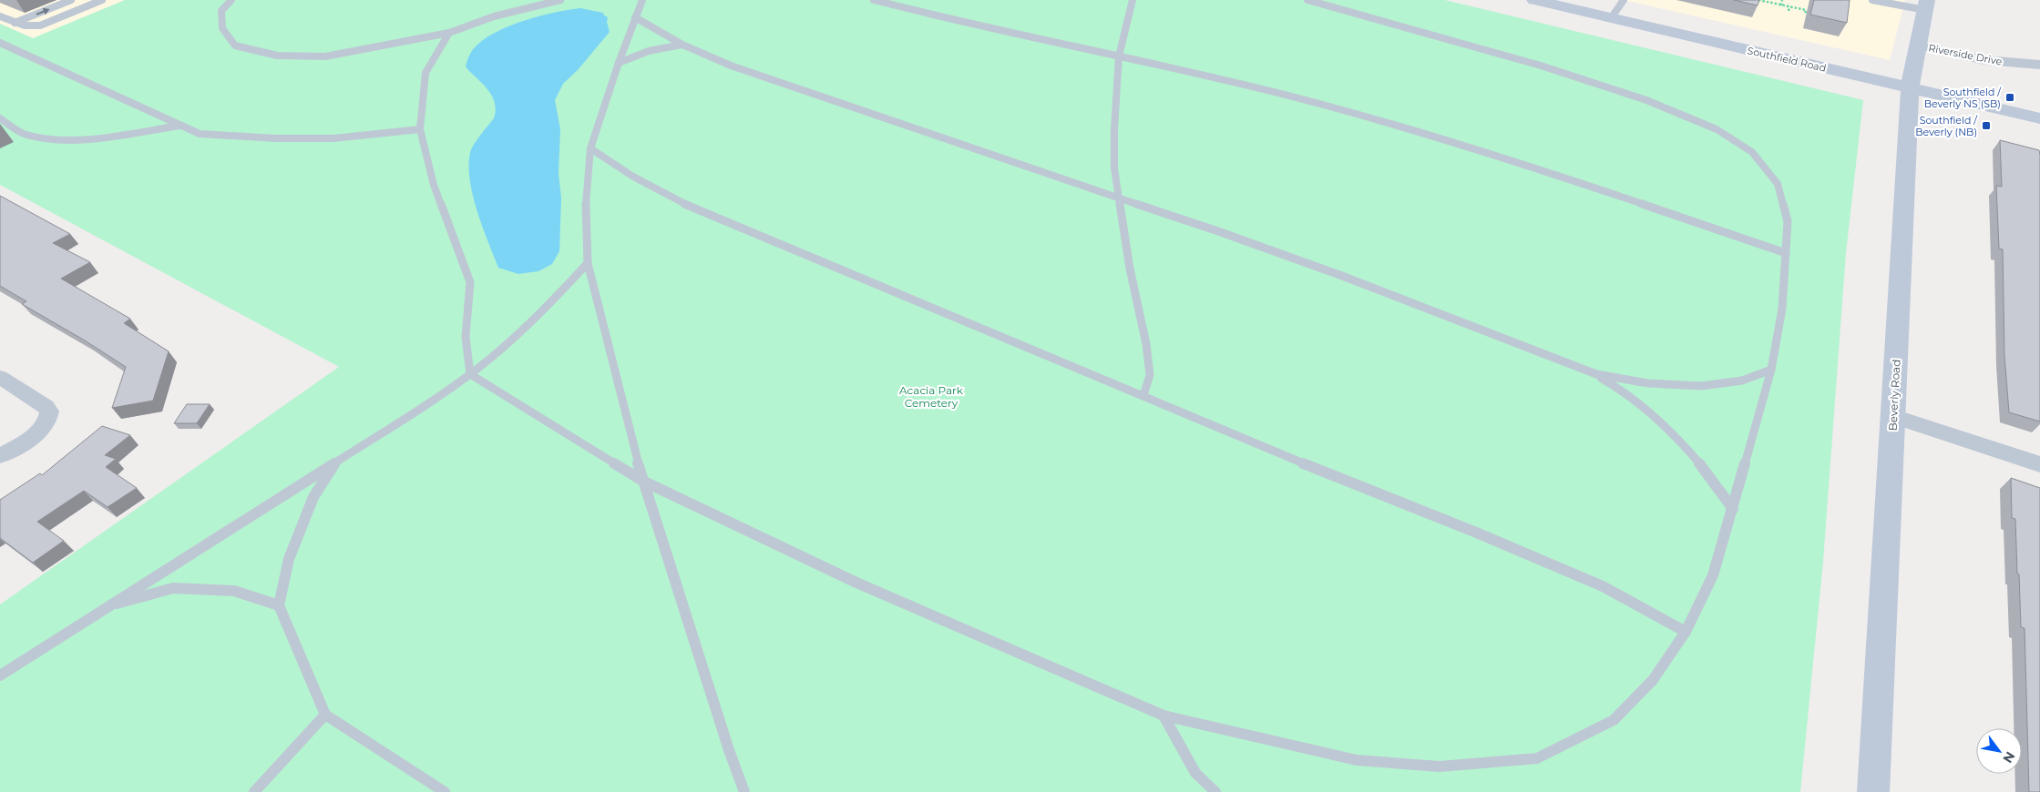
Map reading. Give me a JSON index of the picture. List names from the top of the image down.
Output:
{
  "streets": {
    "street": ["Riverside Drive", "Southfield Road", "Beverly Road"]
  },
  "crossings": [
    ["Riverside Drive", "Beverly Road"],
    ["Southfield Road", "Beverly Road"]
  ],
  "parks": ["Acacia Park Cemetery"],
  "places": {
    "transit": ["Southfield / Beverly NS (SB)", "Southfield / Beverly (NB)"]
  },
  "north": "bottom right"
}
